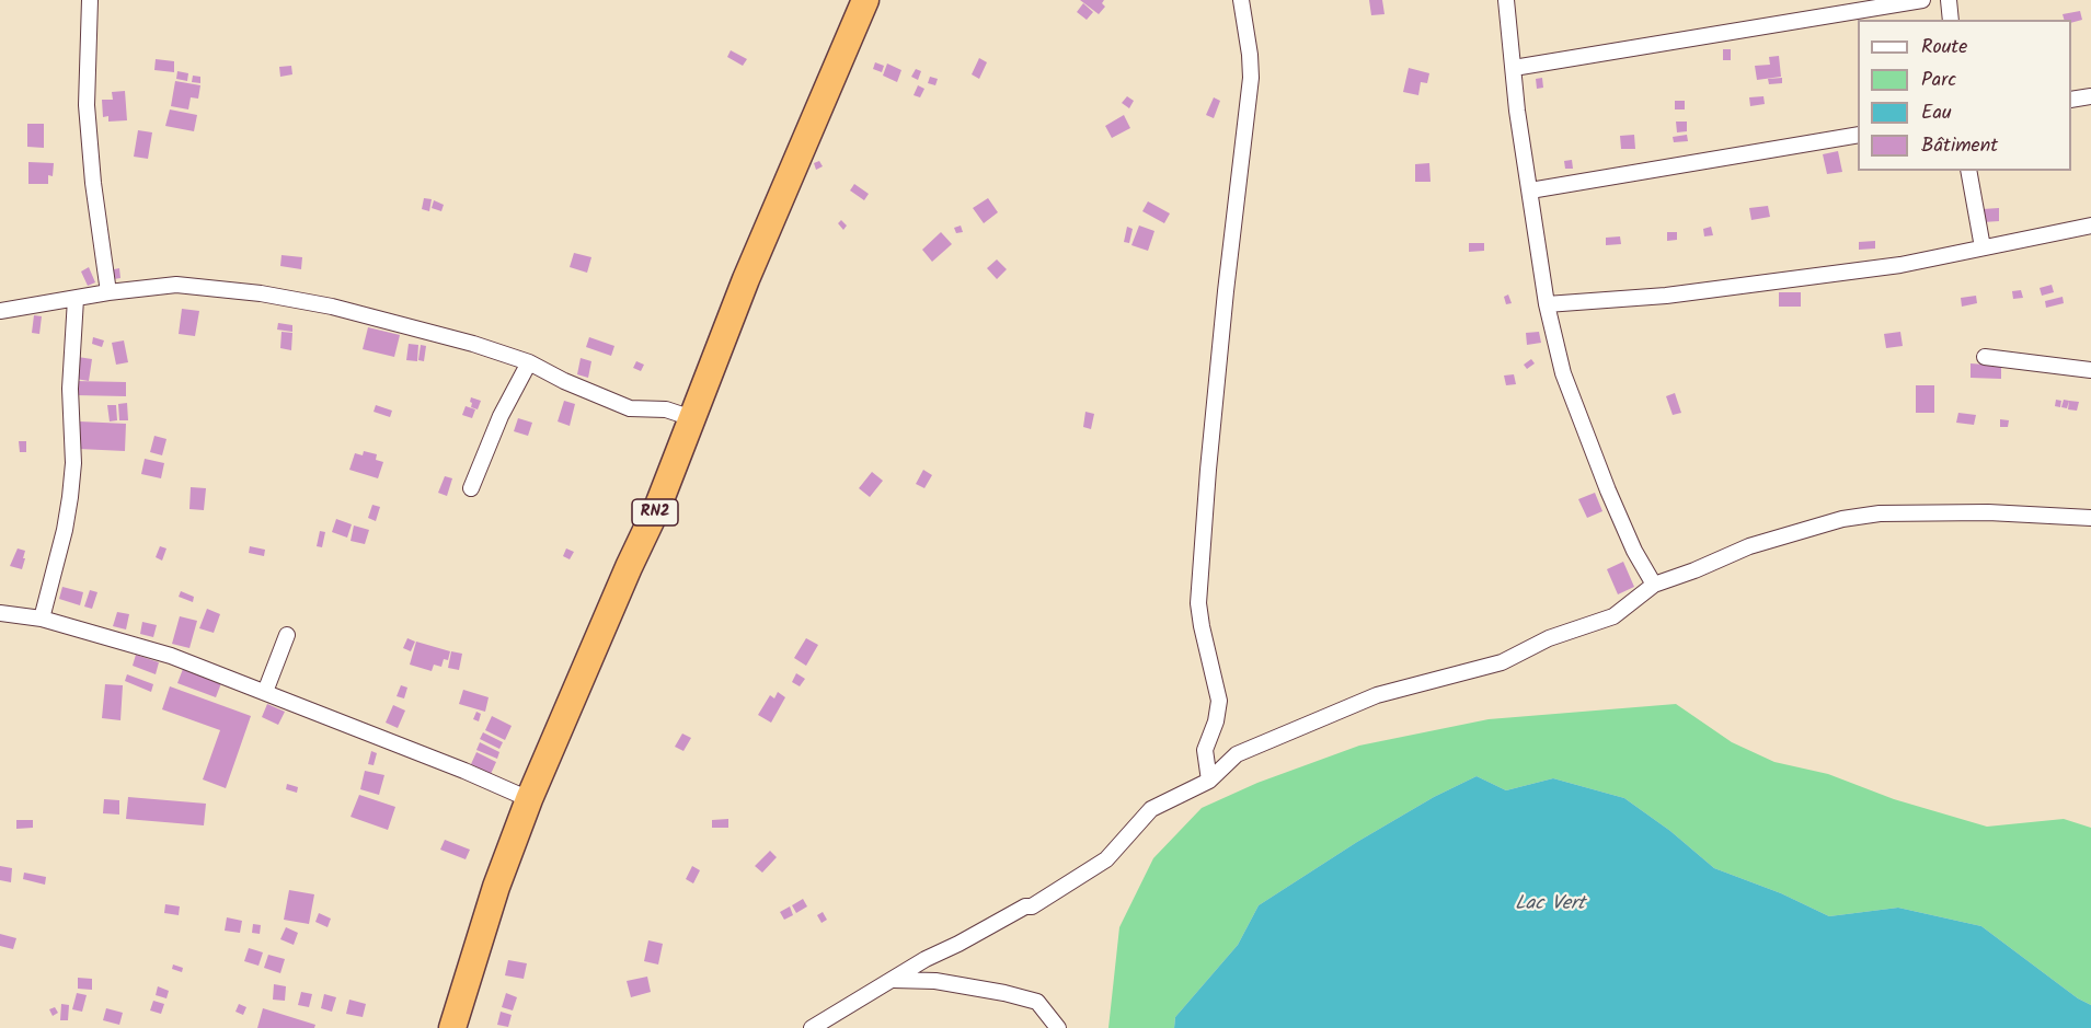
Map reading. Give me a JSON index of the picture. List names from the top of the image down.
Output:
{
  "streets": {
    "highway": ["RN2"]
  },
  "water": ["Lac Vert"],
  "legend": [
    "Route",
    "Parc",
    "Eau",
    "Bâtiment"
  ]
}
